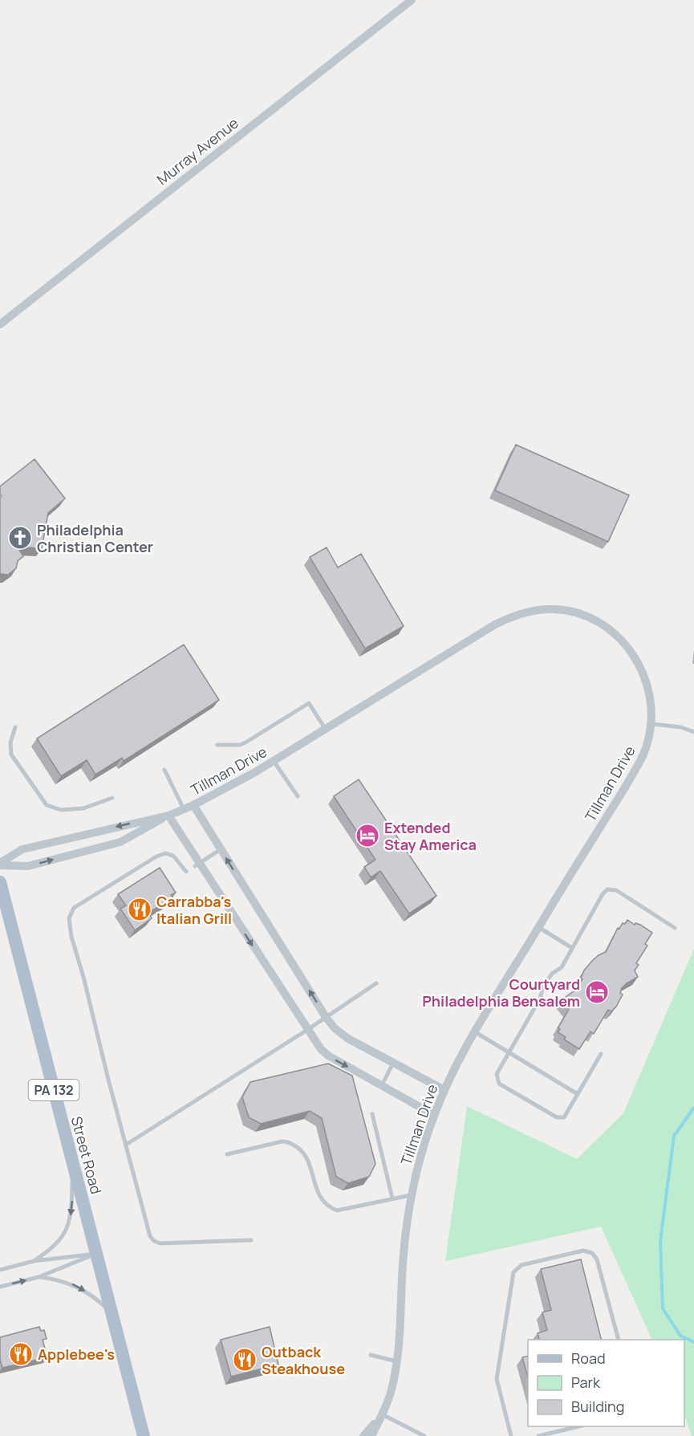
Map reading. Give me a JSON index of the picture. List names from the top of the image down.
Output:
{
  "streets": {
    "main road": ["PA 132", "Street Road"],
    "street": ["Murray Avenue", "Tillman Drive"]
  },
  "places": {
    "church": ["Philadelphia Christian Center"],
    "hotel": ["Extended Stay America", "Courtyard Philadelphia Bensalem"],
    "restaurant": ["Carrabba's Italian Grill", "Applebee's", "Outback Steakhouse"]
  },
  "legend": ["Road", "Park", "Building"]
}
